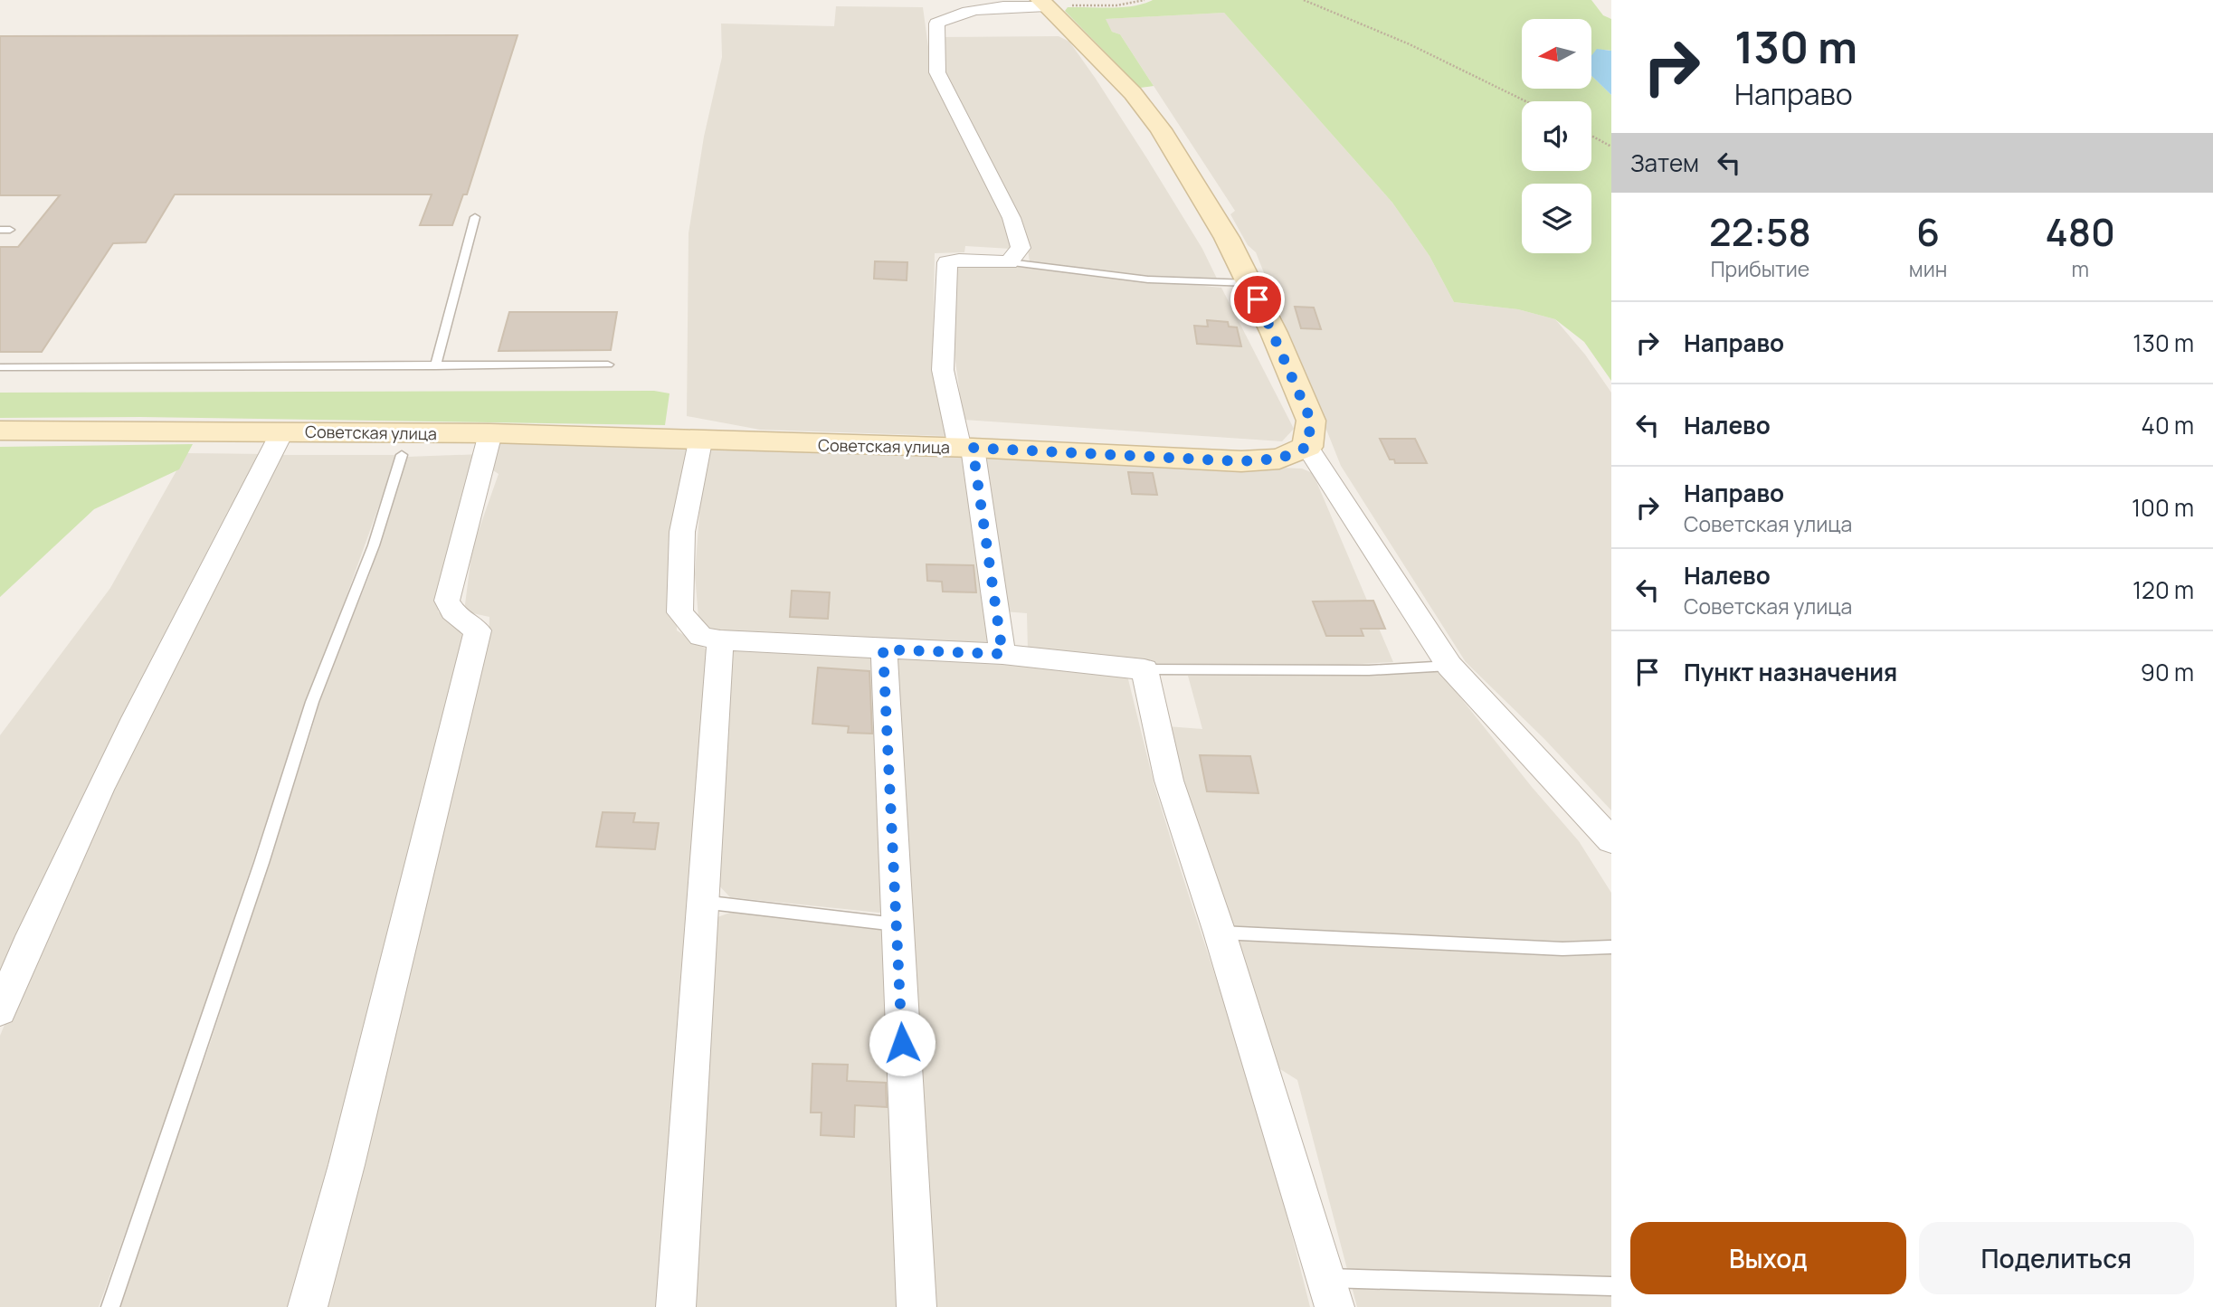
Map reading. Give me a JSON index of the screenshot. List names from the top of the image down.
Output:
{
  "streets": {
    "street": ["Советская улица"]
  },
  "north": "left",
  "page": {
    "turn": ["130 m", "Направо"],
    "then": "Затем",
    "eta": [
      "22:58",
      "Прибытие",
      "6",
      "мин",
      "480",
      "m"
    ],
    "list": [
      {
        "name": "Направо",
        "value": "130 m"
      },
      {
        "name": "Налево",
        "value": "40 m"
      },
      {
        "name": "Направо",
        "note": "Советская улица",
        "value": "100 m"
      },
      {
        "name": "Налево",
        "note": "Советская улица",
        "value": "120 m"
      },
      {
        "name": "Пункт назначения",
        "value": "90 m"
      }
    ],
    "buttons": ["Выход", "Поделиться"]
  }
}
